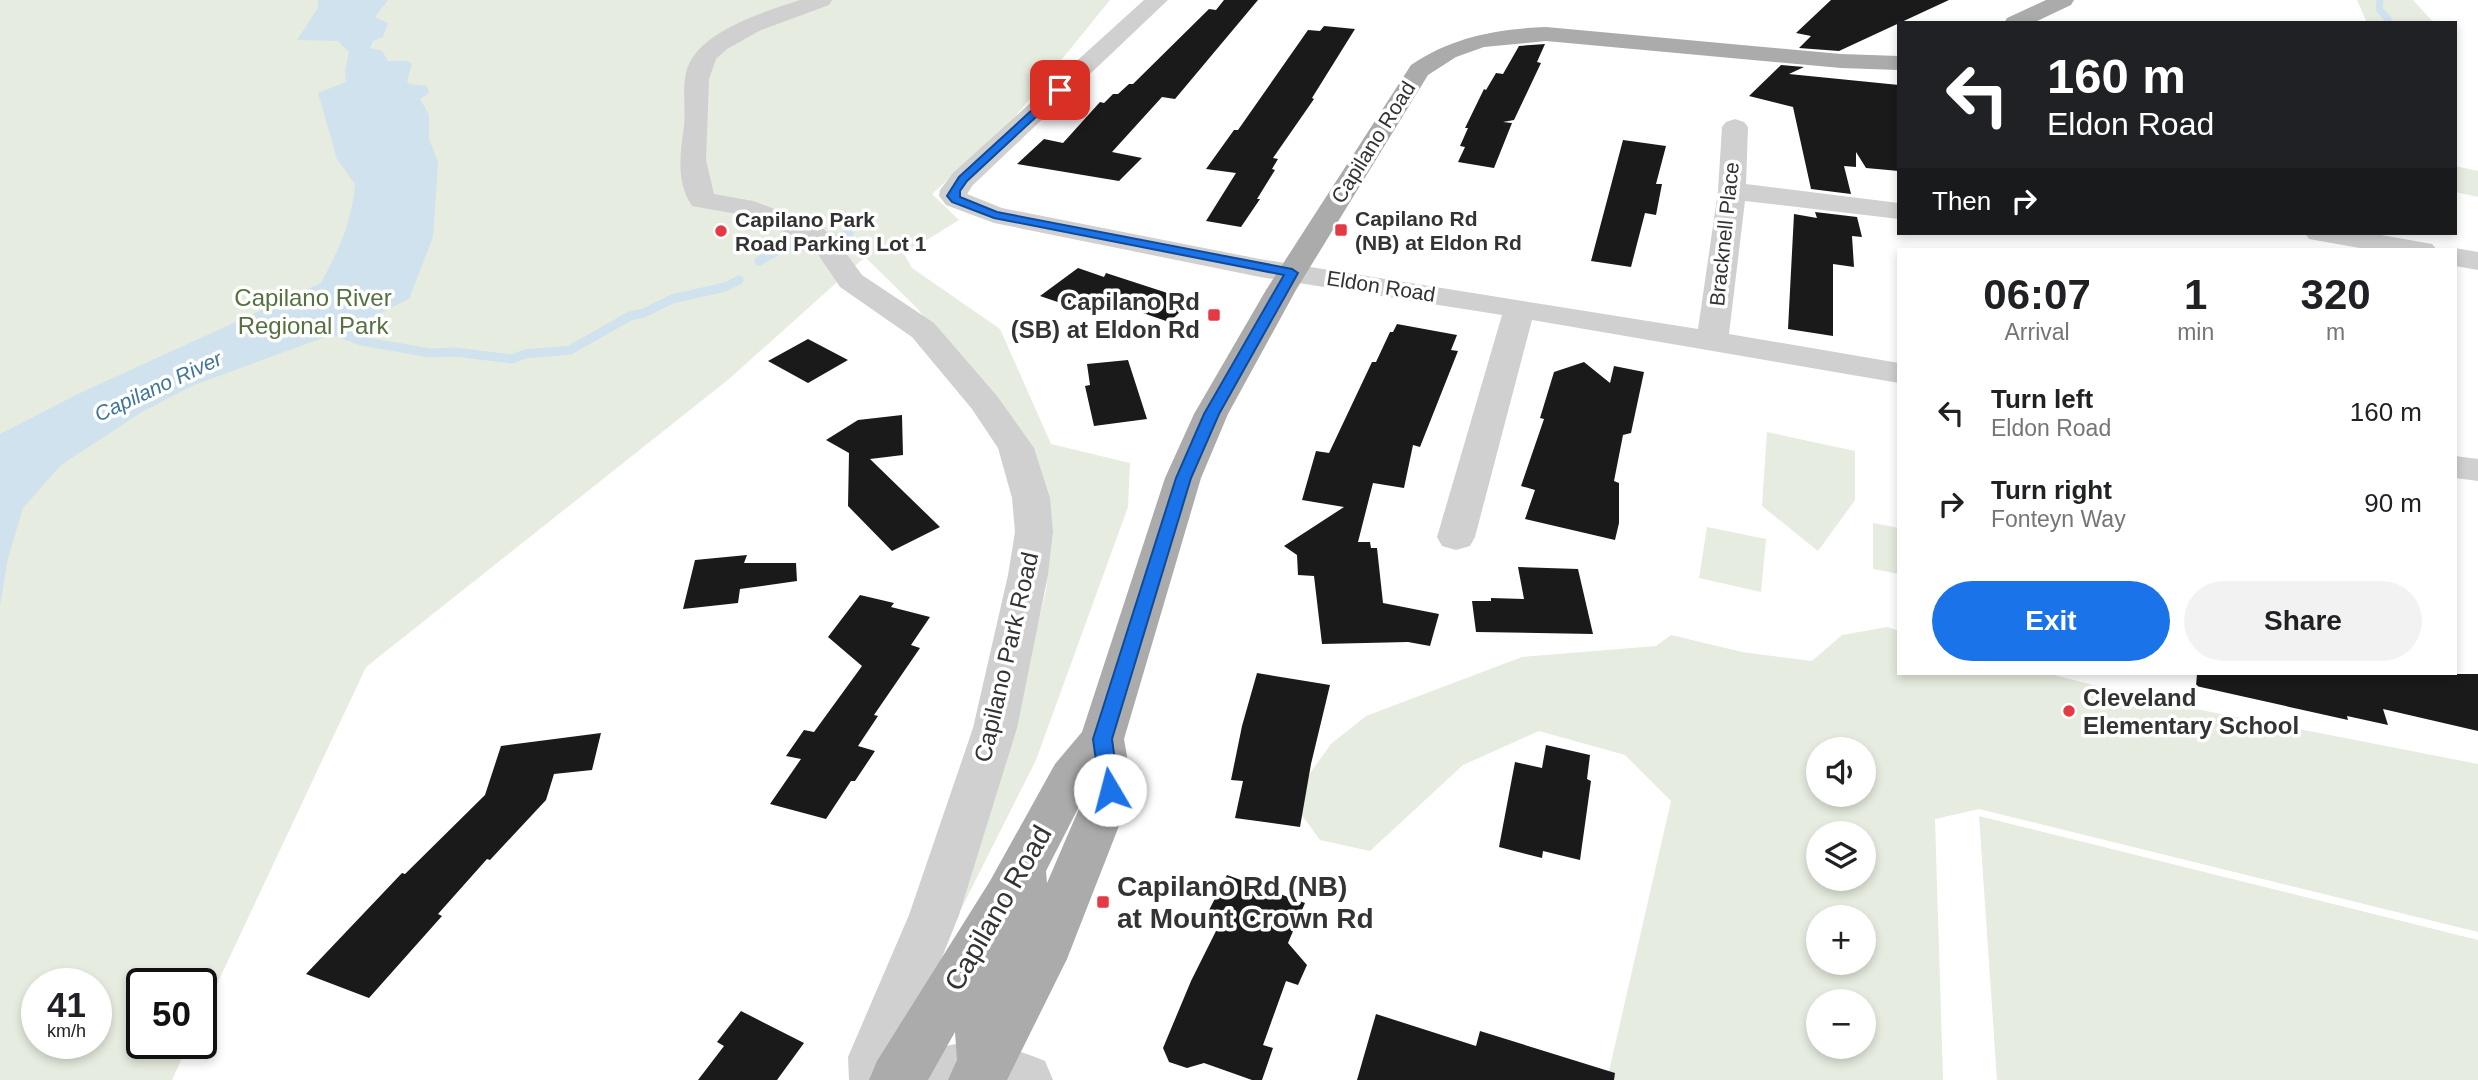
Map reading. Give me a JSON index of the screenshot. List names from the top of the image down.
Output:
{
  "streets": {
    "main road": ["Capilano Road"],
    "street": ["Bracknell Place", "Eldon Road", "Capilano Park Road"]
  },
  "crossings": [
    ["Capilano Road", "Eldon Road"],
    ["Bracknell Place", "Eldon Road"]
  ],
  "water": ["Capilano River"],
  "parks": ["Capilano River Regional Park"],
  "places": {
    "transit": ["Capilano Rd (NB) at Eldon Rd", "Capilano Rd (SB) at Eldon Rd", "Capilano Rd (NB) at Mount Crown Rd"],
    "other": ["Capilano Park Road Parking Lot 1", "Cleveland Elementary School"]
  },
  "page": {
    "turn": ["160 m", "Eldon Road"],
    "then": "Then",
    "eta": [
      "06:07",
      "Arrival",
      "1",
      "min",
      "320",
      "m"
    ],
    "list": [
      {
        "name": "Turn left",
        "note": "Eldon Road",
        "value": "160 m"
      },
      {
        "name": "Turn right",
        "note": "Fonteyn Way",
        "value": "90 m"
      }
    ],
    "buttons": ["Exit", "Share"],
    "map_buttons": ["+", "−"],
    "speed": "41 km/h",
    "limit": "50"
  }
}
